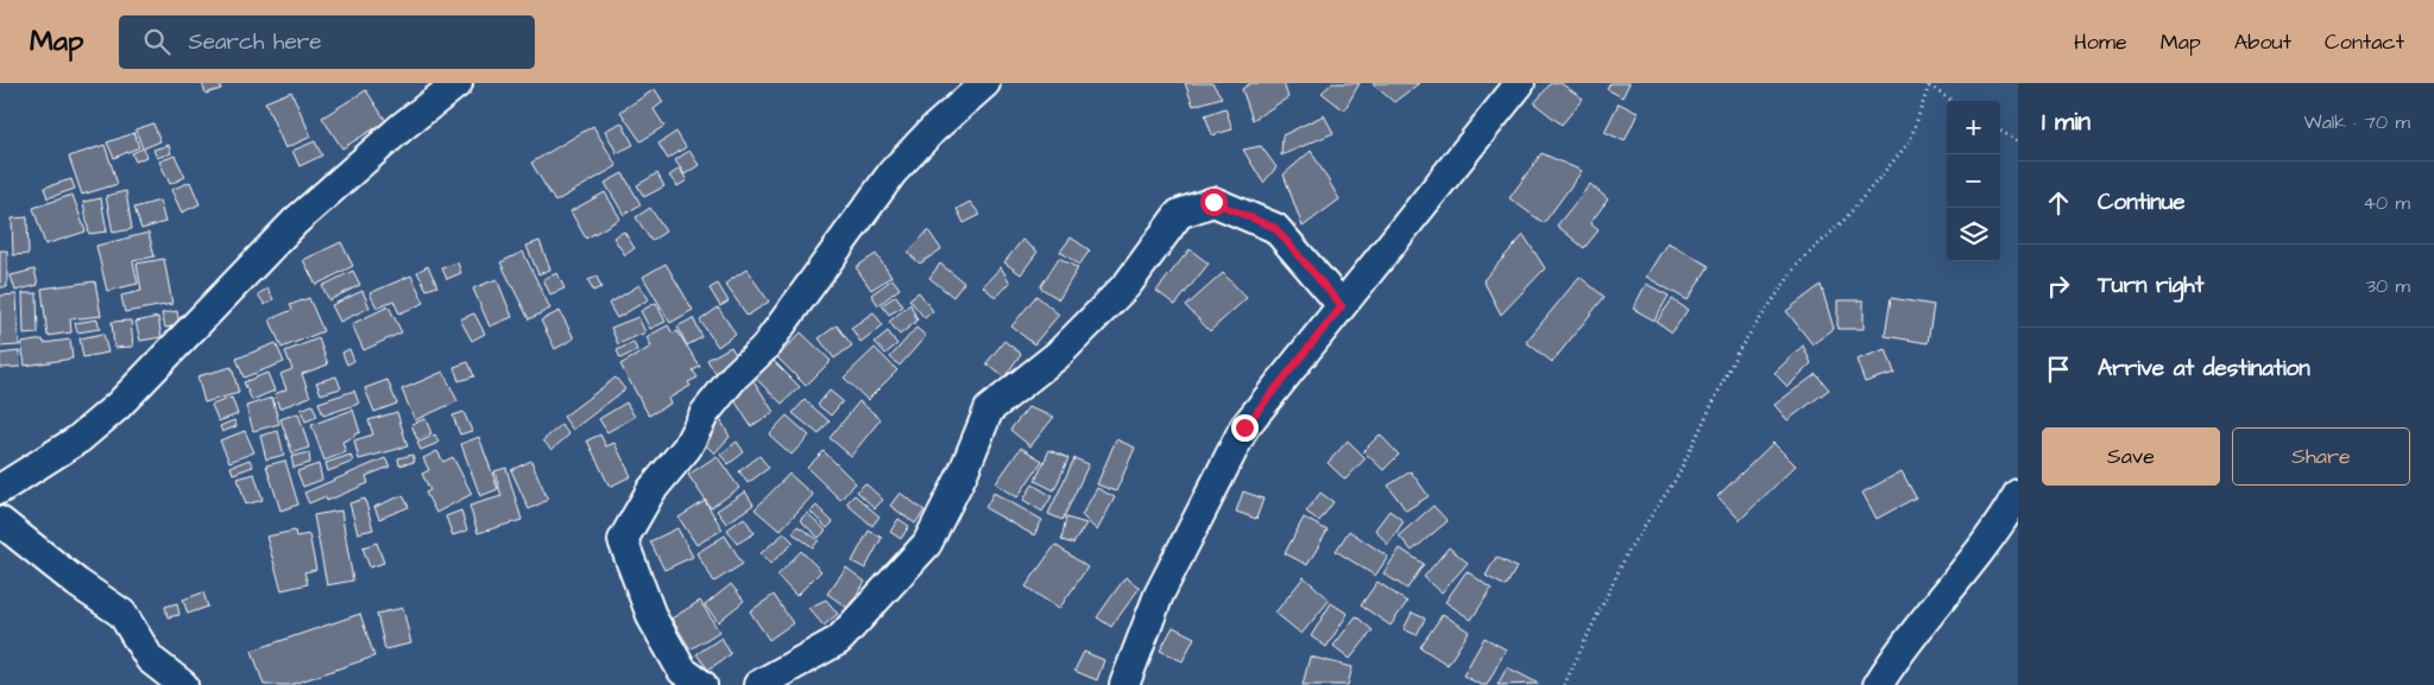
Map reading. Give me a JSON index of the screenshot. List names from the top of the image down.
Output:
{
  "page": {
    "header": "Map",
    "search": "Search here",
    "nav": [
      "Home",
      "Map",
      "About",
      "Contact"
    ],
    "heading": ["1 min", "Walk · 70 m"],
    "map_buttons": ["+", "−"],
    "list": [
      ["Continue", "40 m"],
      ["Turn right", "30 m"],
      "Arrive at destination"
    ],
    "buttons": ["Save", "Share"]
  }
}
